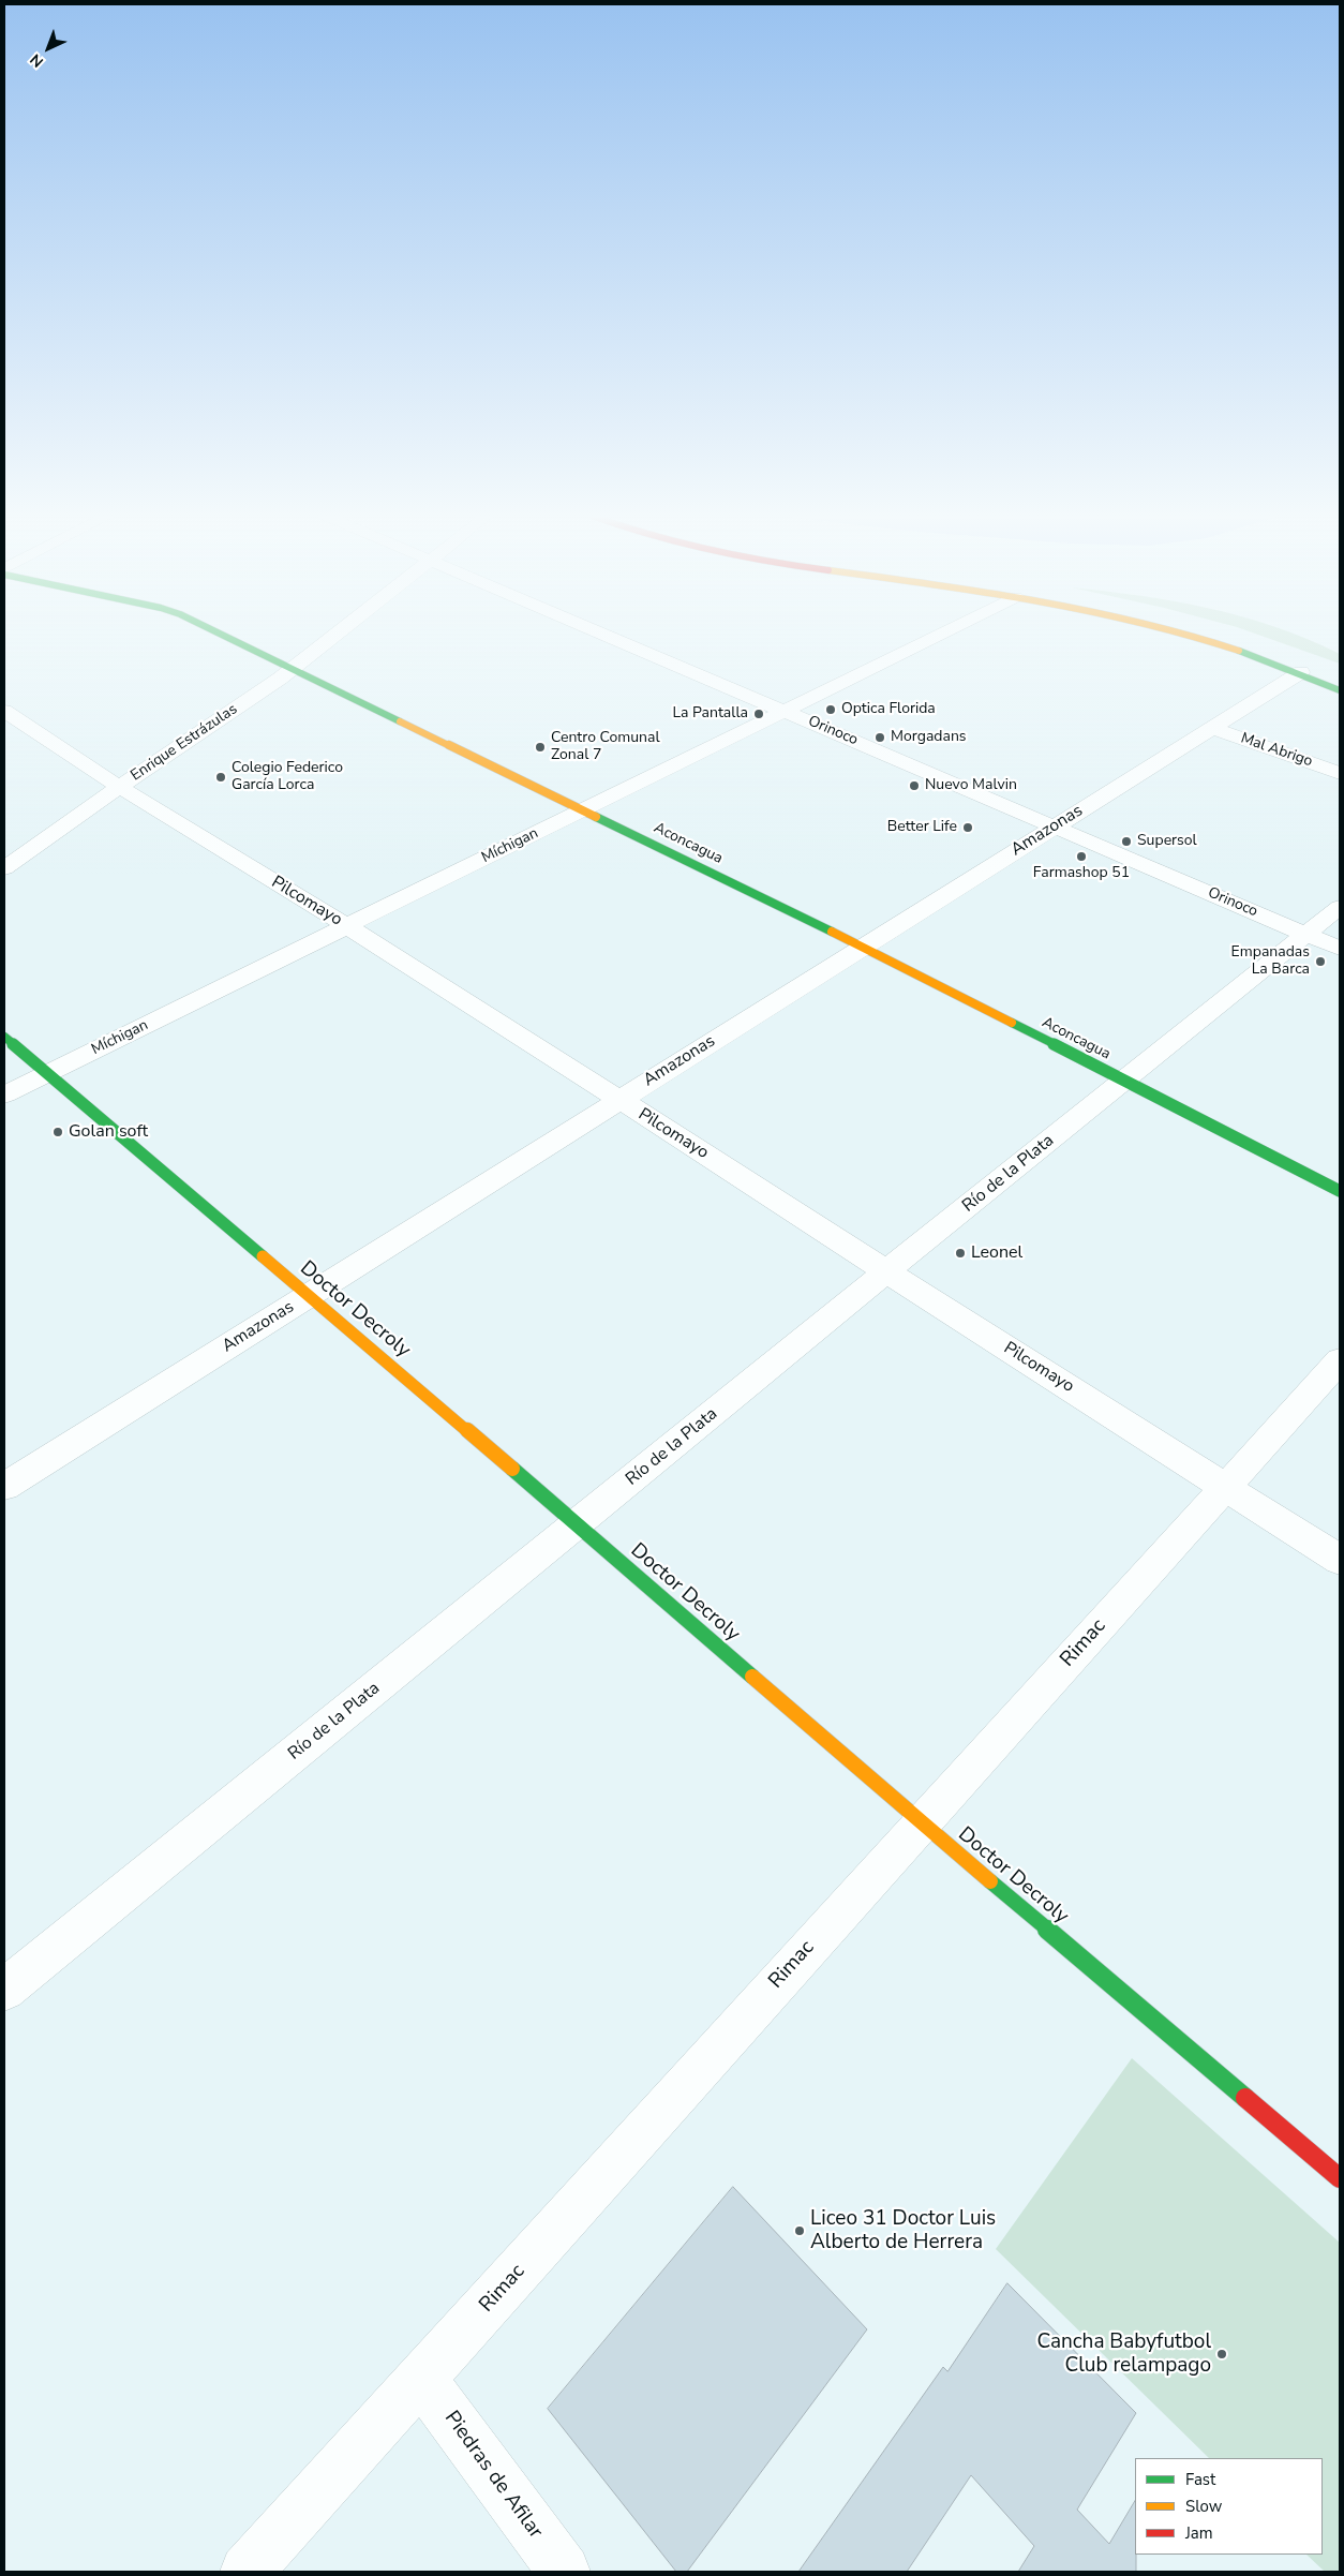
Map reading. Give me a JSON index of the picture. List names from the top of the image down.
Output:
{
  "streets": {
    "street": [
      "Orinoco",
      "Enrique Estrázulas",
      "Mal Abrigo",
      "Amazonas",
      "Aconcagua",
      "Míchigan",
      "Pilcomayo",
      "Río de la Plata",
      "Doctor Decroly",
      "Rimac",
      "Piedras de Afilar"
    ]
  },
  "crossings": [
    ["Orinoco", "Amazonas"],
    ["Orinoco", "Míchigan"],
    ["Orinoco", "Río de la Plata"],
    ["Enrique Estrázulas", "Aconcagua"],
    ["Enrique Estrázulas", "Pilcomayo"],
    ["Mal Abrigo", "Amazonas"],
    ["Amazonas", "Aconcagua"],
    ["Amazonas", "Pilcomayo"],
    ["Amazonas", "Doctor Decroly"],
    ["Aconcagua", "Míchigan"],
    ["Aconcagua", "Río de la Plata"],
    ["Míchigan", "Pilcomayo"],
    ["Míchigan", "Doctor Decroly"],
    ["Pilcomayo", "Río de la Plata"],
    ["Pilcomayo", "Rimac"],
    ["Río de la Plata", "Doctor Decroly"],
    ["Doctor Decroly", "Rimac"],
    ["Rimac", "Piedras de Afilar"]
  ],
  "places": [
    "Optica Florida",
    "La Pantalla",
    "Morgadans",
    "Centro Comunal Zonal 7",
    "Colegio Federico García Lorca",
    "Nuevo Malvin",
    "Better Life",
    "Supersol",
    "Farmashop 51",
    "Empanadas La Barca",
    "Golan soft",
    "Leonel",
    "Liceo 31 Doctor Luis Alberto de Herrera",
    "Cancha Babyfutbol Club relampago"
  ],
  "legend": ["Fast", "Slow", "Jam"],
  "north": "bottom left"
}
